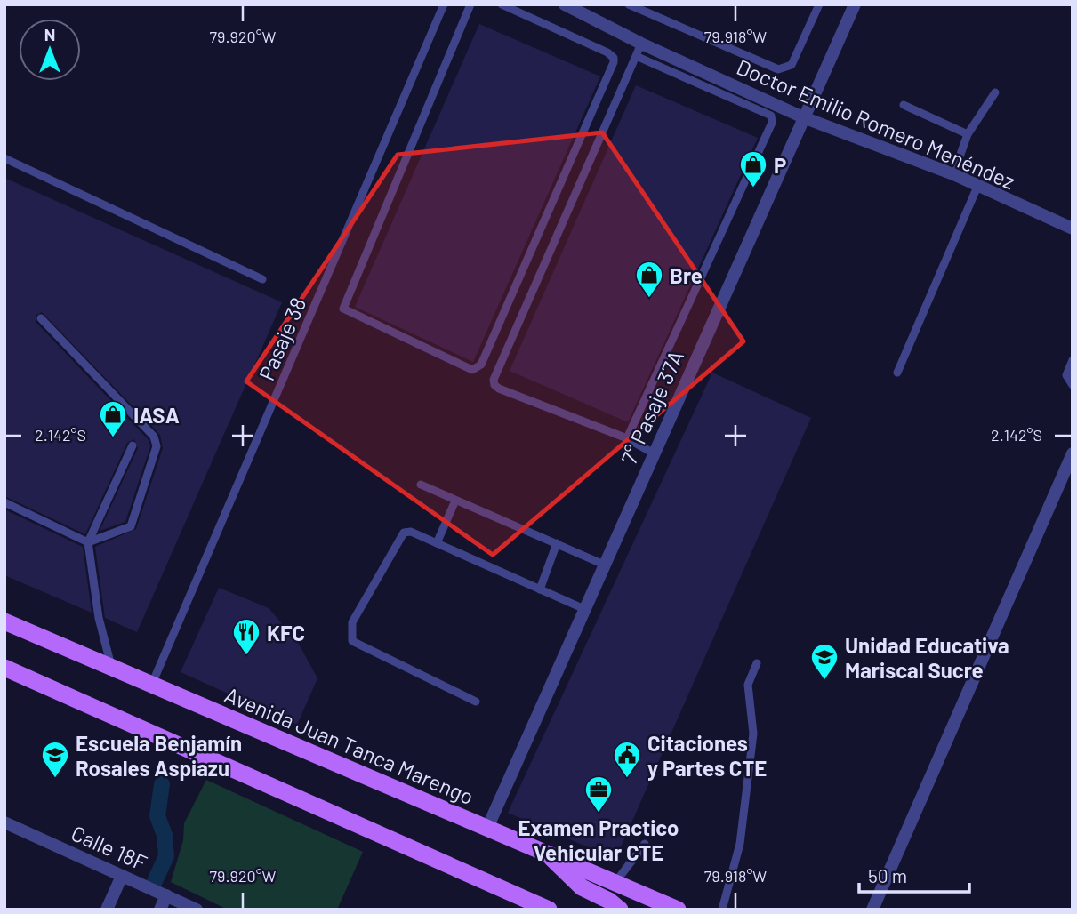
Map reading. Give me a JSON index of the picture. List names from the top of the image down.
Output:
{
  "streets": {
    "main road": ["Avenida Juan Tanca Marengo"],
    "street": ["Doctor Emilio Romero Menéndez", "7° Pasaje 37A", "Calle 18F"],
    "lane": ["Pasaje 38"]
  },
  "crossings": [
    ["Doctor Emilio Romero Menéndez", "7° Pasaje 37A"],
    ["Pasaje 38", "Avenida Juan Tanca Marengo"],
    ["7° Pasaje 37A", "Avenida Juan Tanca Marengo"]
  ],
  "places": {
    "shop": ["P", "Bre", "IASA"],
    "restaurant": ["KFC"],
    "school or university": ["Unidad Educativa Mariscal Sucre", "Escuela Benjamín Rosales Aspiazu"],
    "public building": ["Citaciones y Partes CTE"],
    "office": ["Examen Practico Vehicular CTE"]
  },
  "scale_bar": "50 m",
  "north": "top",
  "coordinates": ["79.920°W", "79.918°W", "2.142°S"]
}
